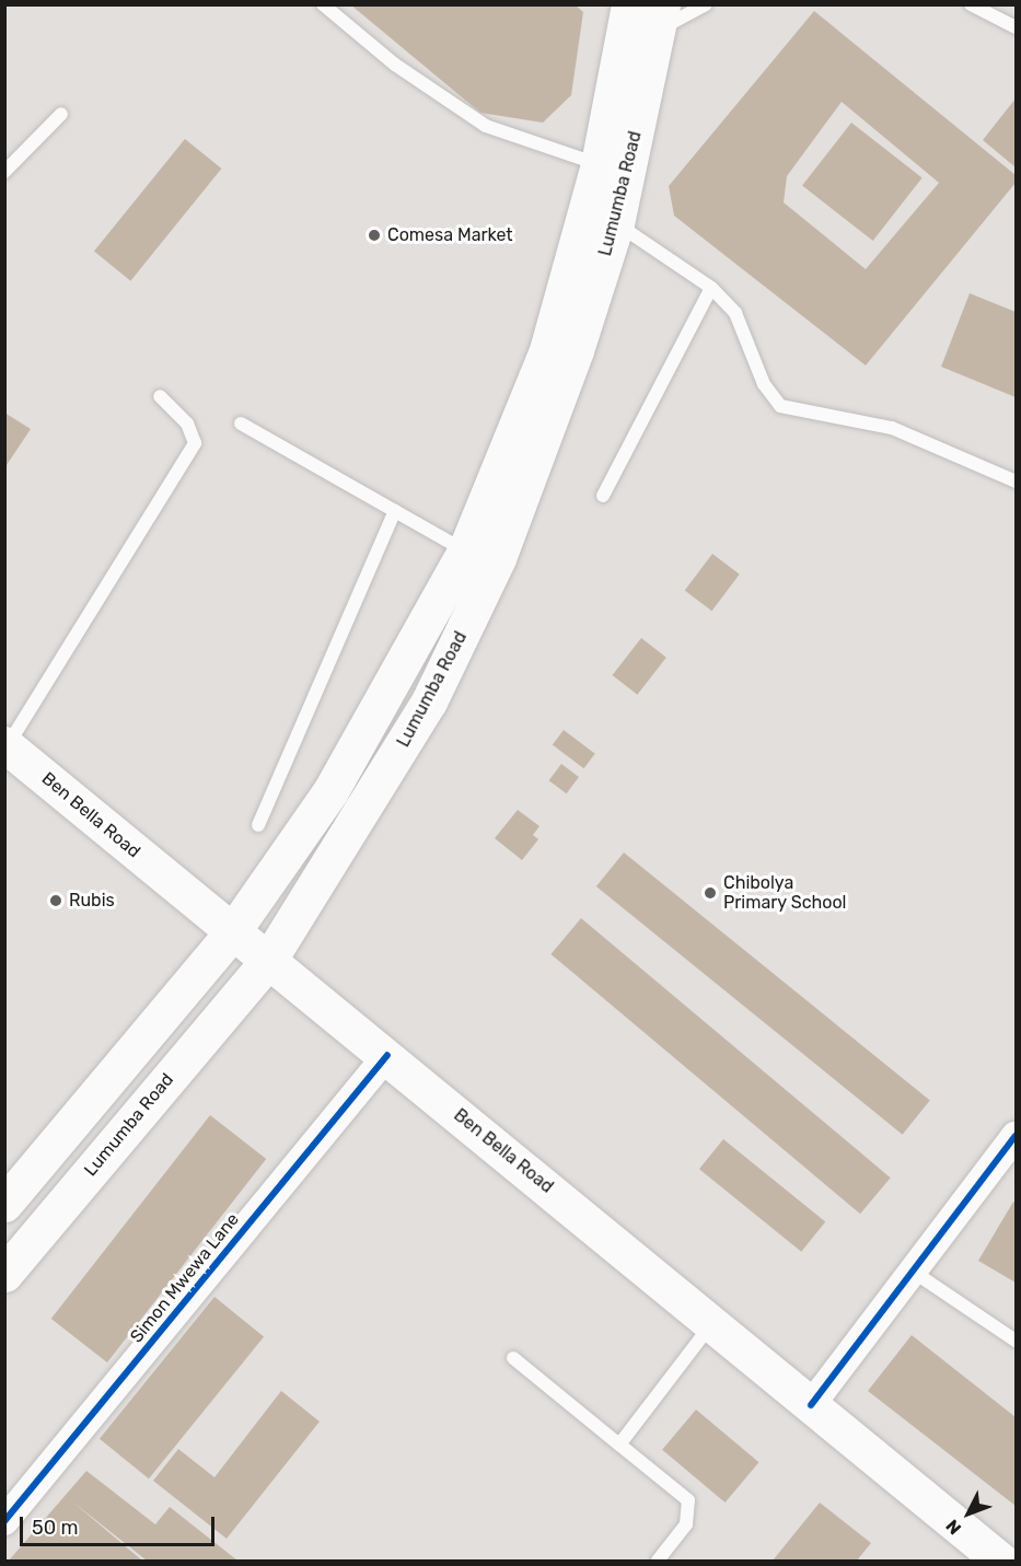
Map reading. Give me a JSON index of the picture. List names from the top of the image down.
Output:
{
  "streets": {
    "main road": ["Lumumba Road", "Ben Bella Road"],
    "street": ["Simon Mwewa Lane"]
  },
  "crossings": [
    ["Lumumba Road", "Ben Bella Road"],
    ["Ben Bella Road", "Simon Mwewa Lane"]
  ],
  "places": ["Comesa Market", "Chibolya Primary School", "Rubis"],
  "scale_bar": "50 m",
  "north": "bottom left"
}
